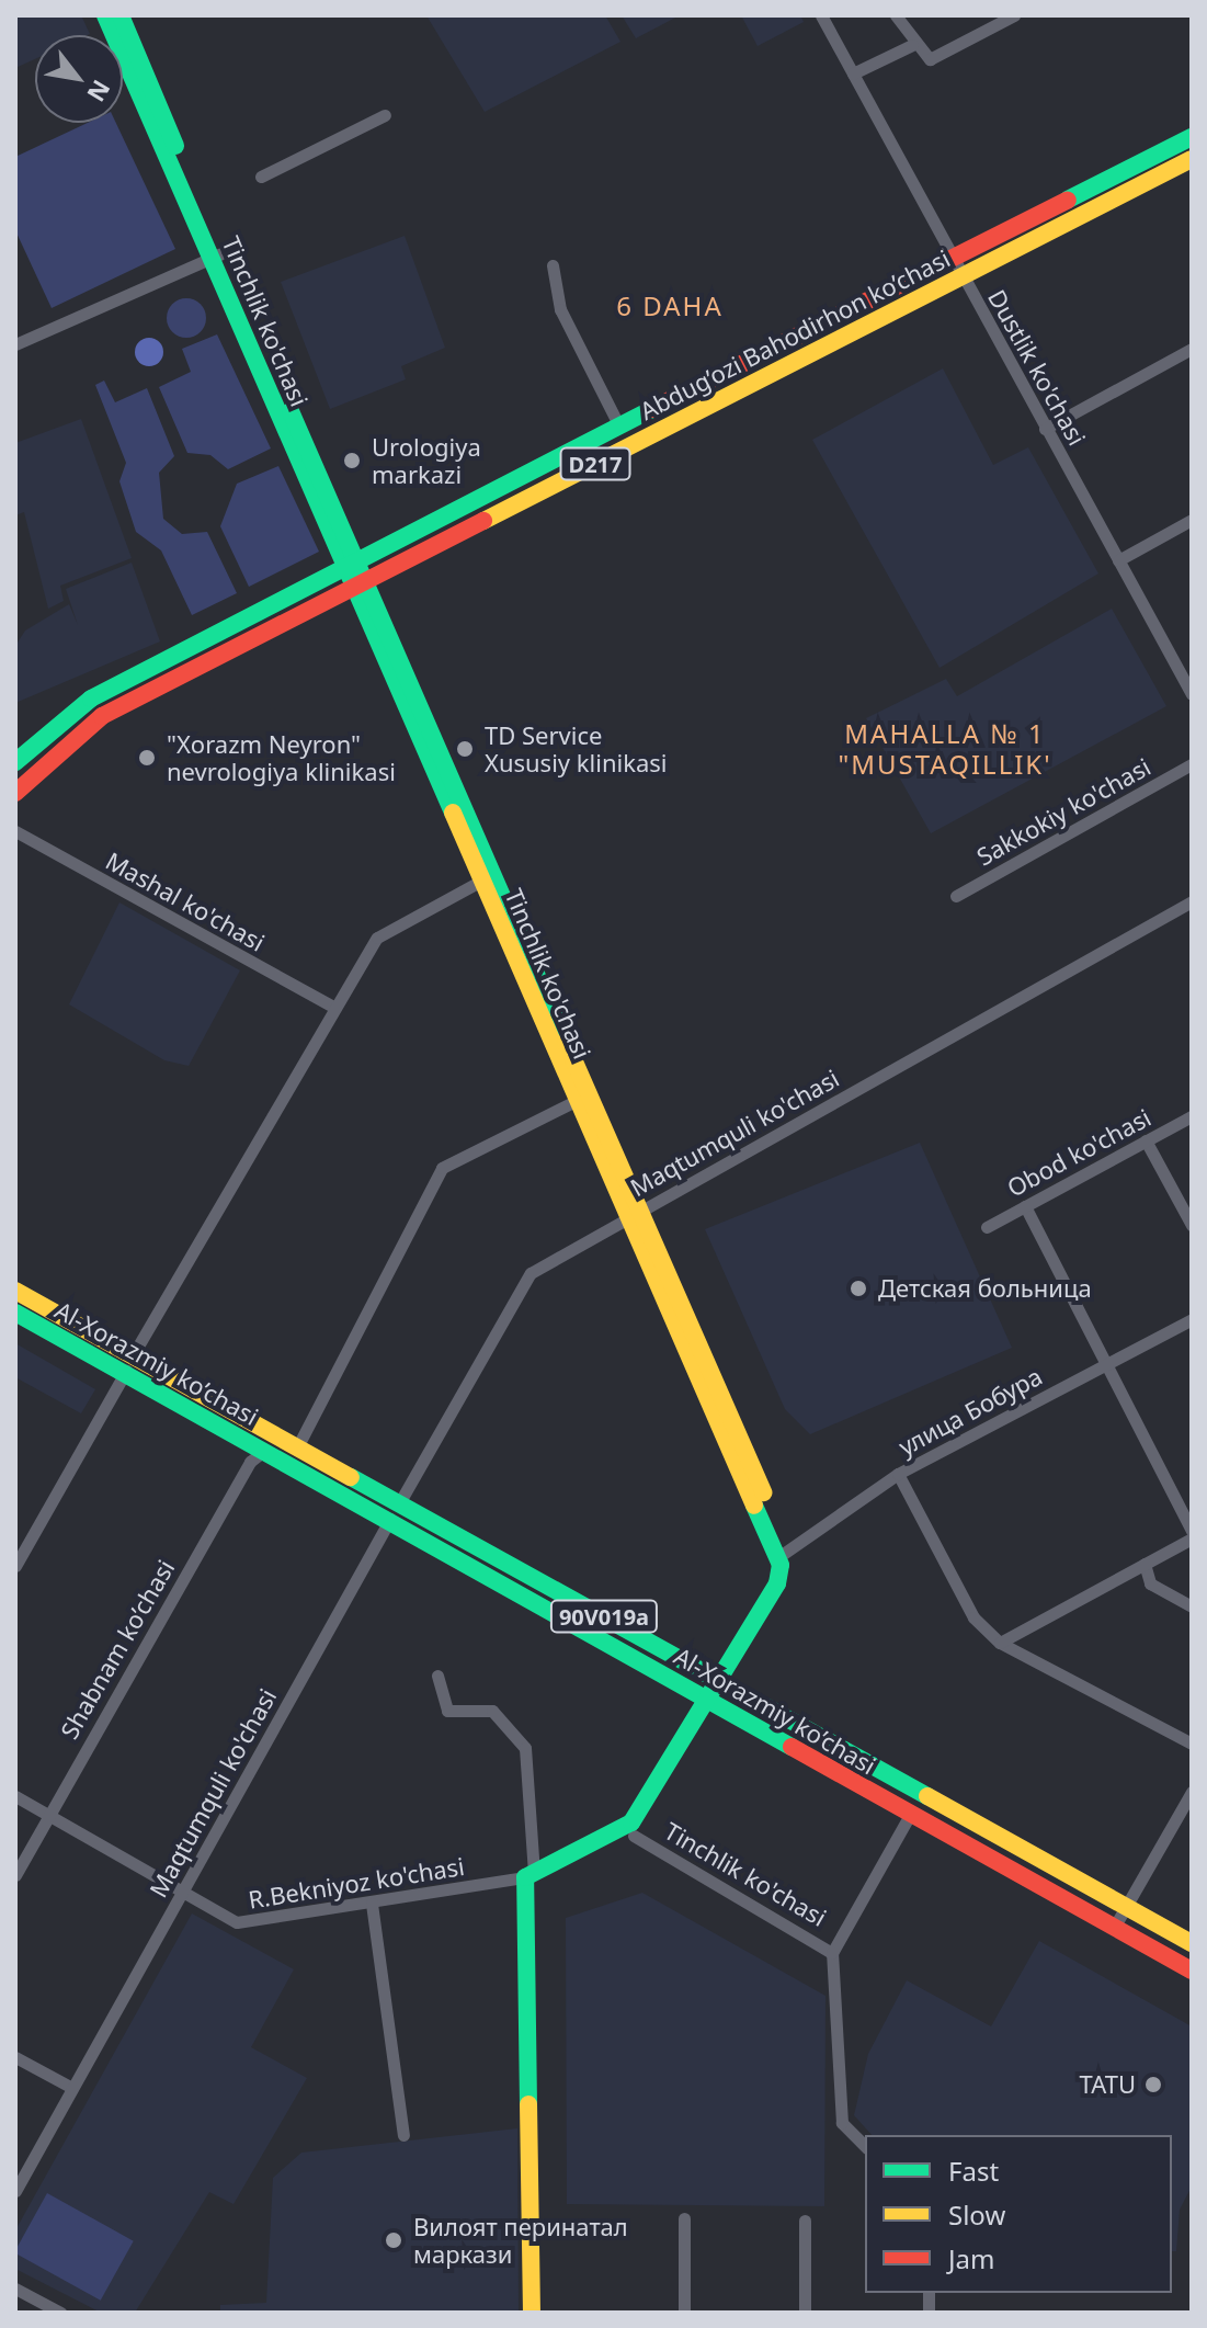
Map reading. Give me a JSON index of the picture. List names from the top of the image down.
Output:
{
  "streets": {
    "main road": [
      "Tinchlik ko'chasi",
      "Abdug’ozi Bahodirhon ko’chasi",
      "D217",
      "Al-Xorazmiy ko’chasi",
      "90V019a"
    ],
    "street": [
      "Dustlik ko'chasi",
      "Sakkokiy ko'chasi",
      "Mashal ko'chasi",
      "Maqtumquli ko'chasi",
      "Obod ko'chasi",
      "улица Бобура",
      "Shabnam ko’chasi",
      "R.Bekniyoz ko'chasi"
    ]
  },
  "crossings": [
    ["Tinchlik ko'chasi", "Abdug’ozi Bahodirhon ko’chasi"],
    ["Tinchlik ko'chasi", "Maqtumquli ko'chasi"],
    ["Tinchlik ko'chasi", "Al-Xorazmiy ko’chasi"],
    ["Tinchlik ko'chasi", "улица Бобура"],
    ["Tinchlik ko'chasi", "R.Bekniyoz ko'chasi"],
    ["Abdug’ozi Bahodirhon ko’chasi", "Dustlik ko'chasi"],
    ["Maqtumquli ko'chasi", "Al-Xorazmiy ko’chasi"],
    ["Maqtumquli ko'chasi", "R.Bekniyoz ko'chasi"],
    ["Al-Xorazmiy ko’chasi", "Shabnam ko’chasi"],
    ["Shabnam ko’chasi", "R.Bekniyoz ko'chasi"]
  ],
  "districts": ["6 DAHA", "MAHALLA № 1 \"MUSTAQILLIK'"],
  "places": [
    "Urologiya markazi",
    "TD Service Xususiy klinikasi",
    "\"Xorazm Neyron\" nevrologiya klinikasi",
    "Детская больница",
    "TATU",
    "Вилоят перинатал маркази"
  ],
  "legend": ["Fast", "Slow", "Jam"],
  "north": "bottom right"
}
